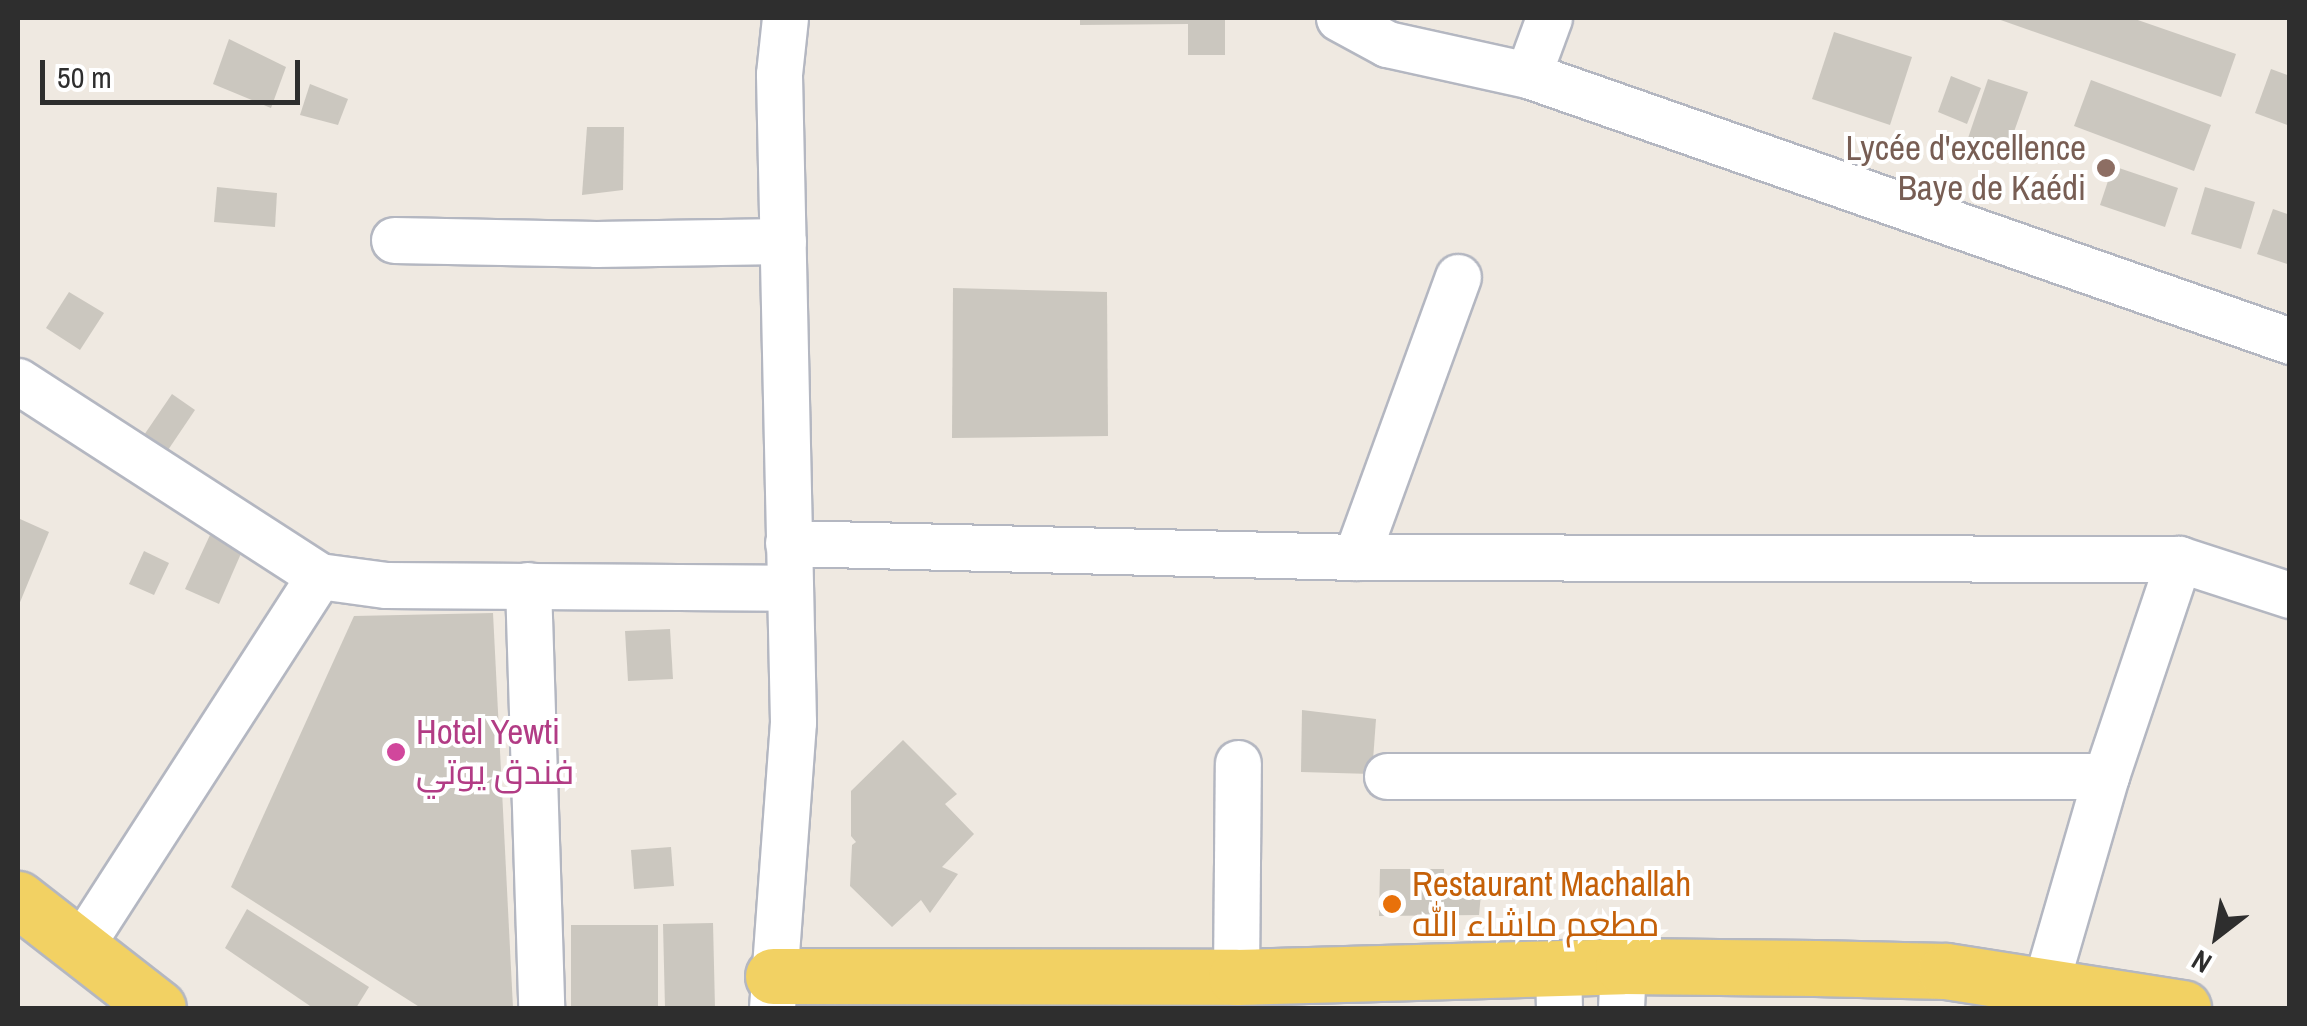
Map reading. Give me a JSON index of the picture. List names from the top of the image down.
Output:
{
  "places": ["Lycée d'excellence Baye de Kaédi", "Hotel Yewti فندق يوتي", "Restaurant Machallah مطعم ماشاء الله"],
  "scale_bar": "50 m",
  "north": "bottom left"
}
